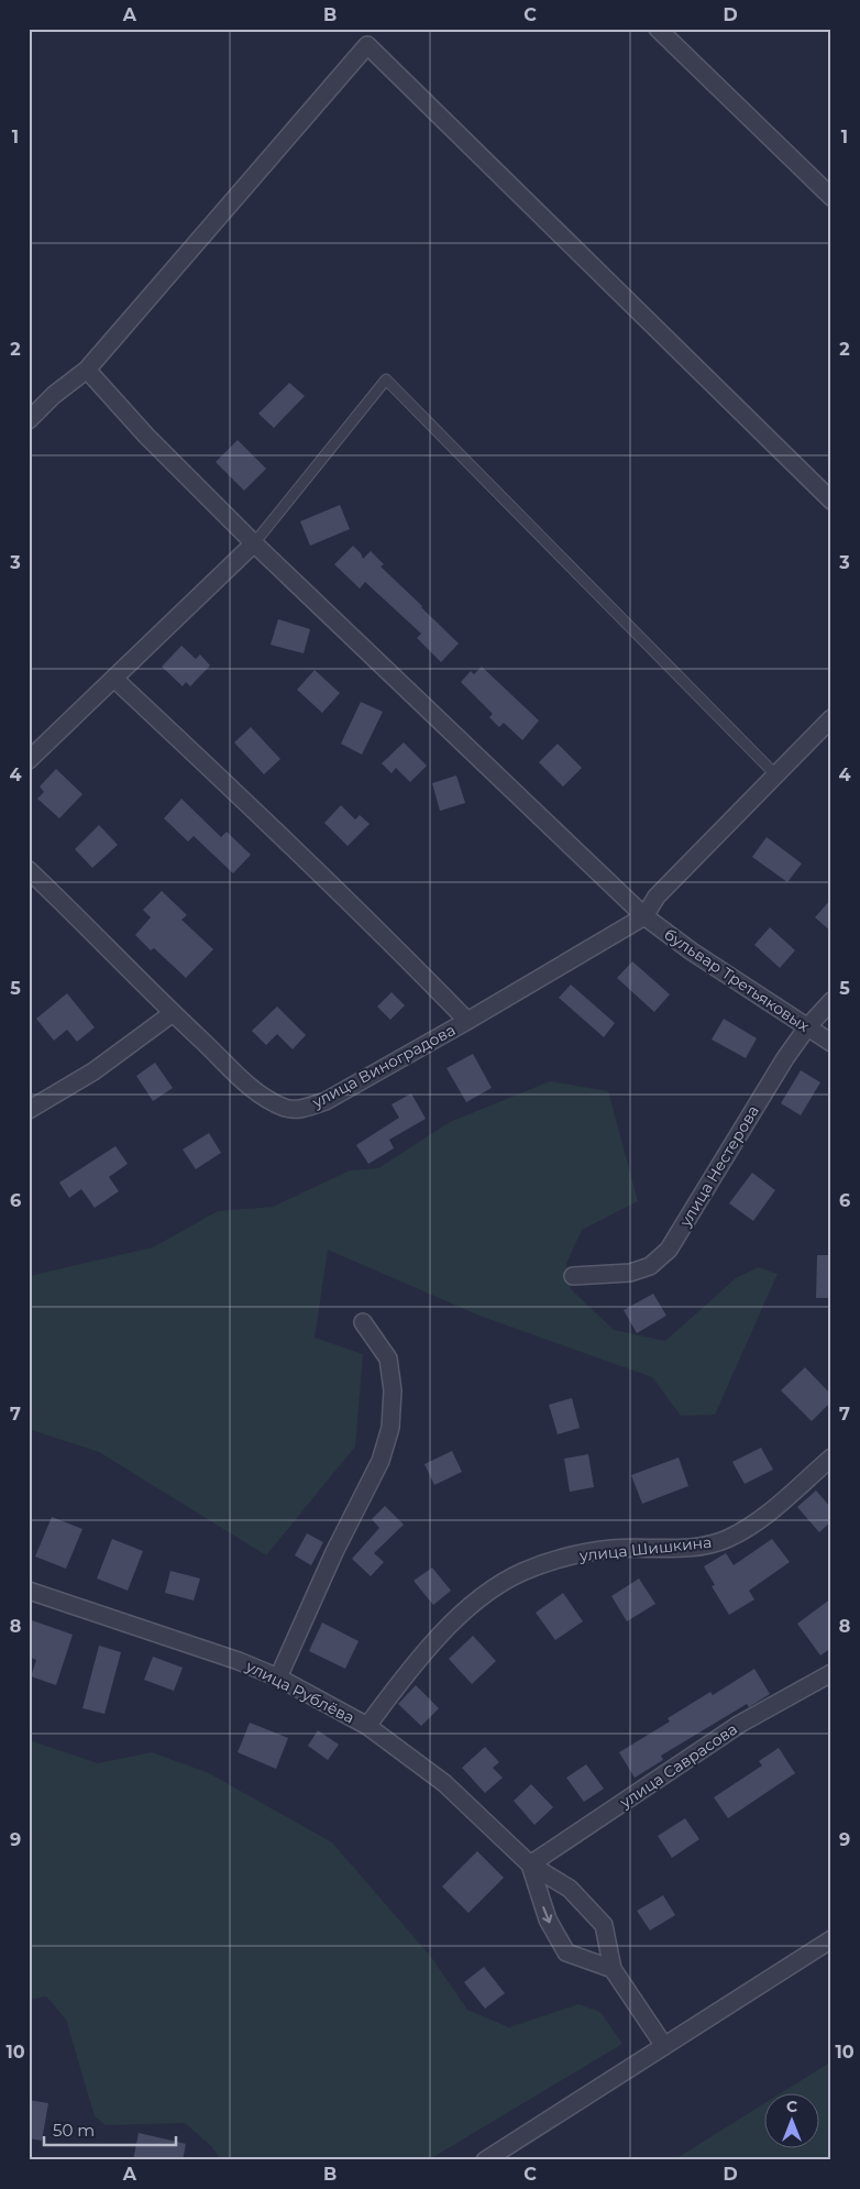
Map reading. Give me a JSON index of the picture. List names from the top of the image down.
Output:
{
  "streets": {
    "street": [
      "бульвар Третьяковых",
      "улица Виноградова",
      "улица Нестерова",
      "улица Шишкина",
      "улица Рублёва",
      "улица Саврасова"
    ]
  },
  "crossings": [
    ["бульвар Третьяковых", "улица Виноградова"],
    ["бульвар Третьяковых", "улица Нестерова"],
    ["улица Шишкина", "улица Рублёва"],
    ["улица Рублёва", "улица Саврасова"]
  ],
  "scale_bar": "50 m",
  "north": "top",
  "grid": {
    "columns": [
      "A",
      "B",
      "C",
      "D"
    ],
    "rows": [
      "1",
      "2",
      "3",
      "4",
      "5",
      "6",
      "7",
      "8",
      "9",
      "10"
    ]
  }
}
